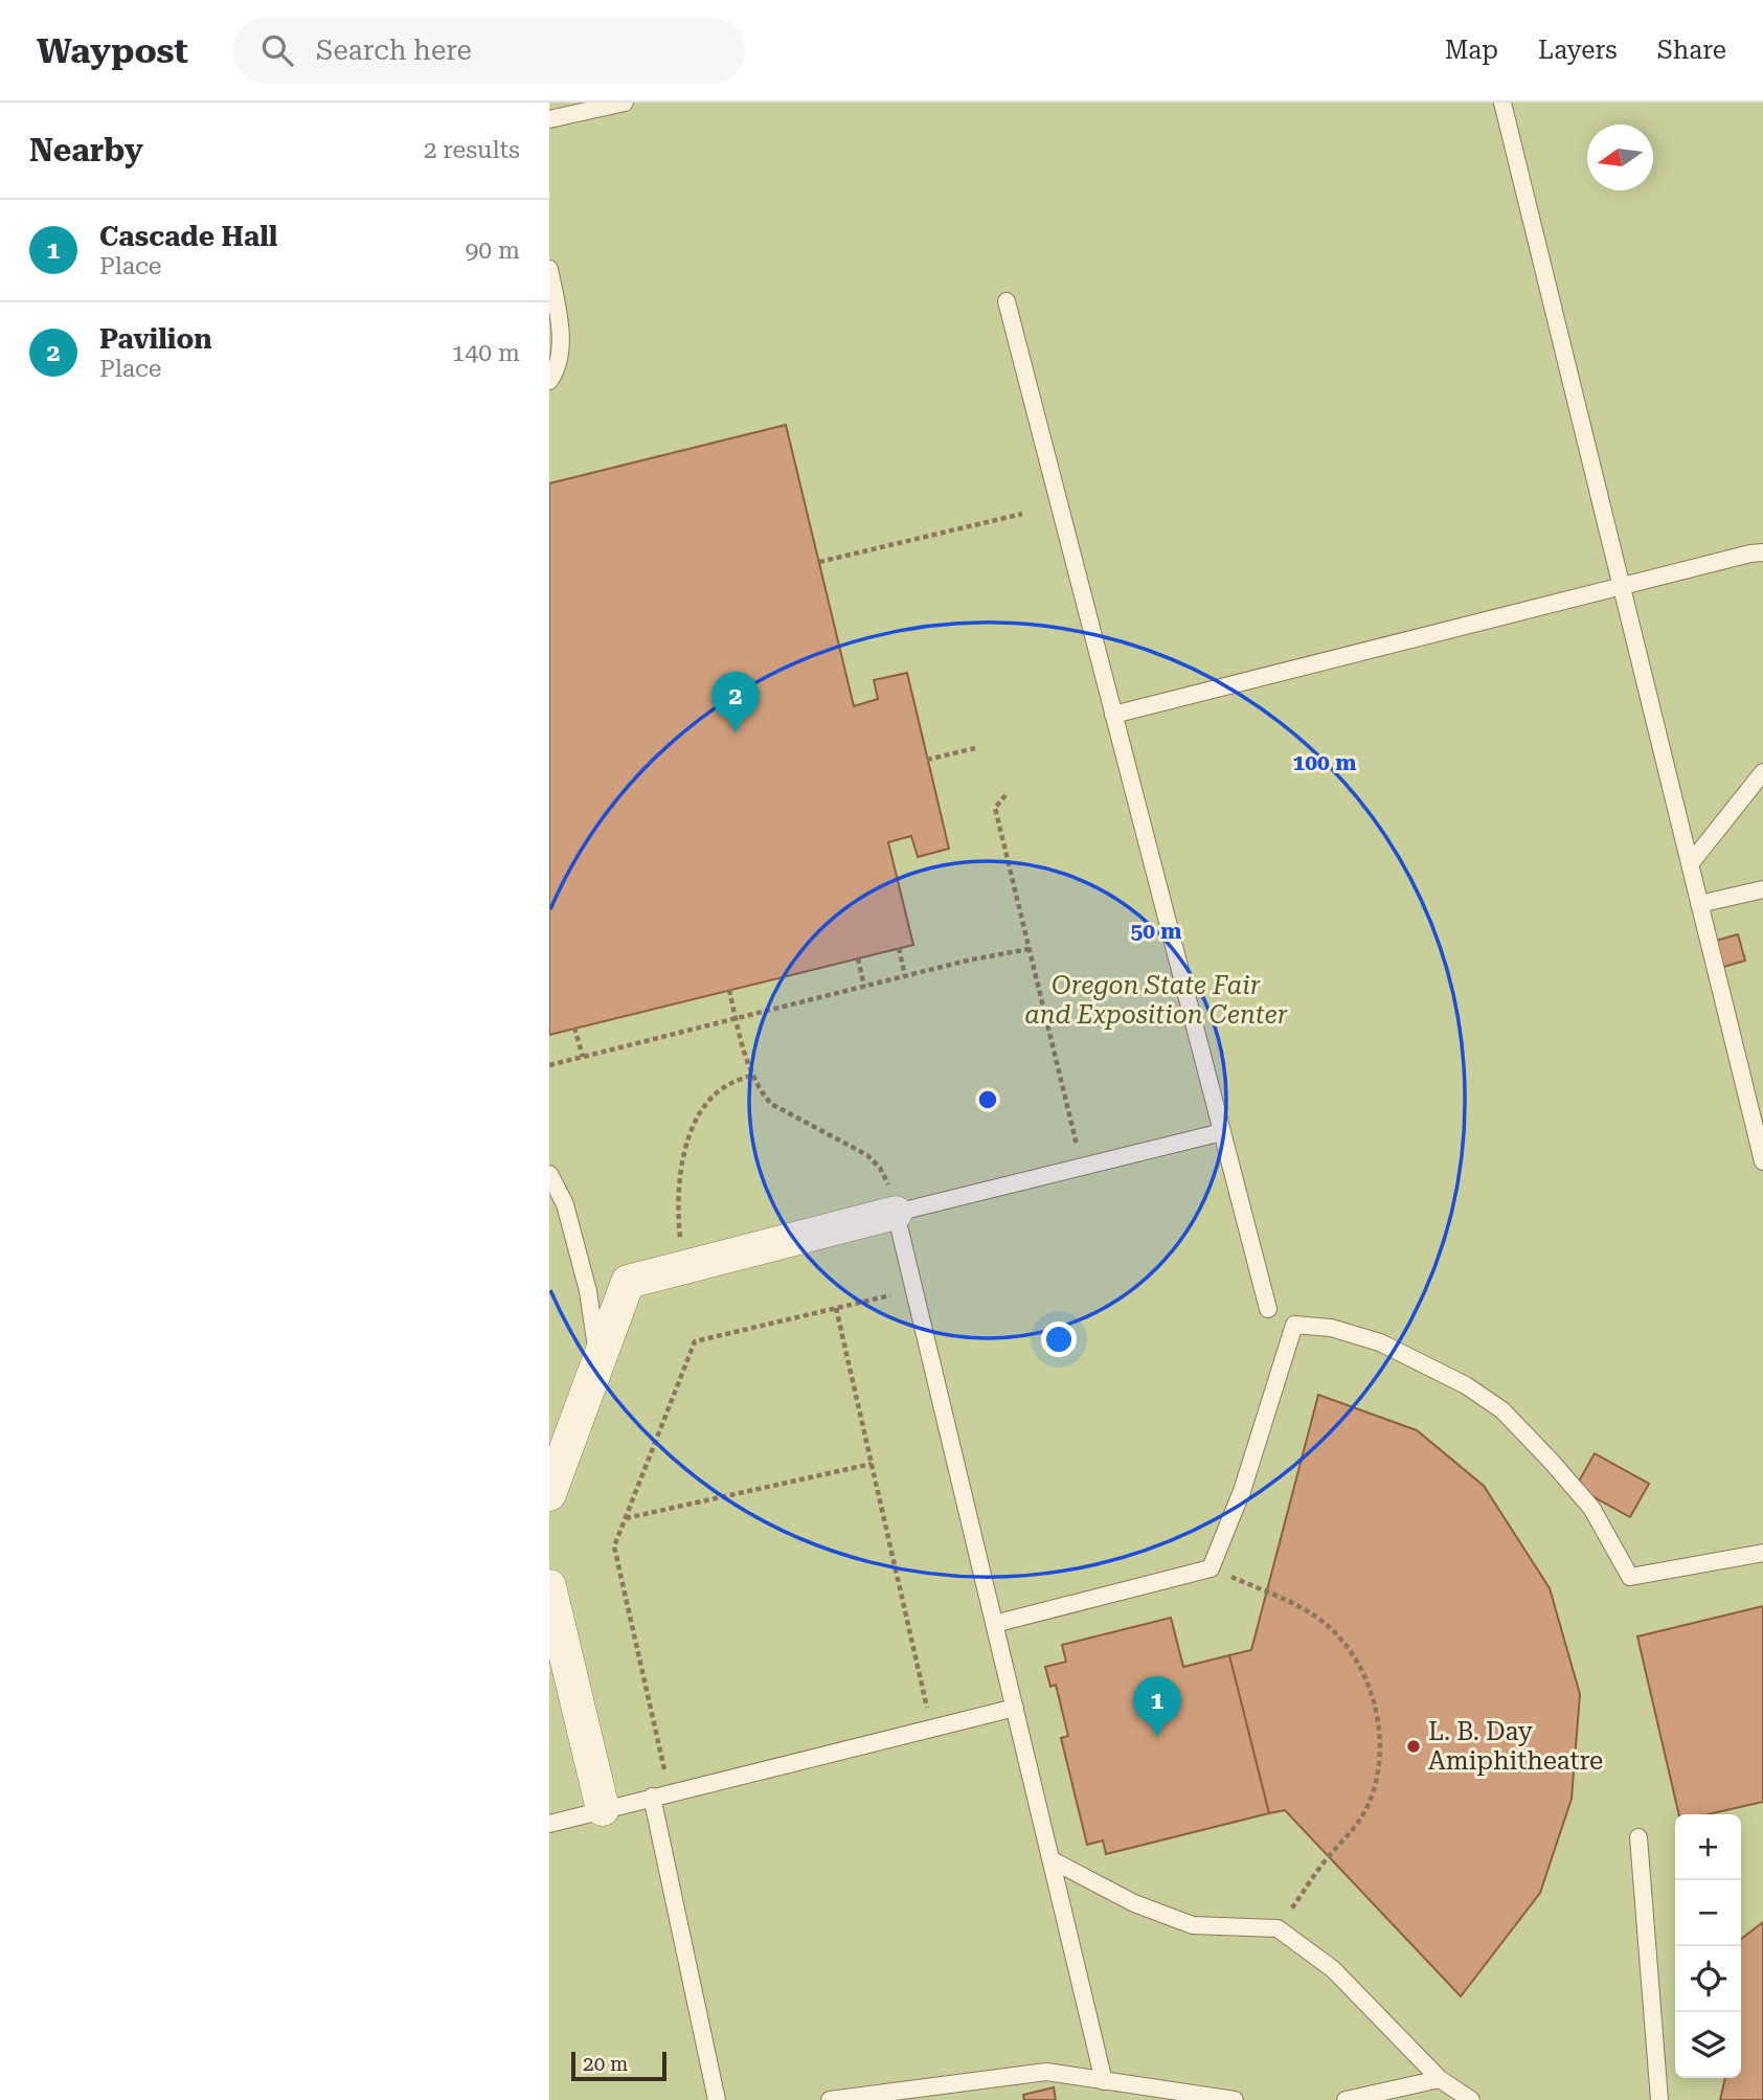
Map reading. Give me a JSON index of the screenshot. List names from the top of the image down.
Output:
{
  "parks": ["Oregon State Fair and Exposition Center"],
  "places": ["L. B. Day Amiphitheatre"],
  "scale_bar": "20 m",
  "north": "left",
  "page": {
    "header": "Waypost",
    "search": "Search here",
    "nav": ["Map", "Layers", "Share"],
    "heading": ["Nearby", "2 results"],
    "list": [
      {
        "mark": "1",
        "name": "Cascade Hall",
        "note": "Place",
        "value": "90 m"
      },
      {
        "mark": "2",
        "name": "Pavilion",
        "note": "Place",
        "value": "140 m"
      }
    ],
    "pins": ["2", "1"],
    "map_buttons": ["+", "−"],
    "scale": "20 m"
  },
  "rings": ["100 m", "50 m"]
}
